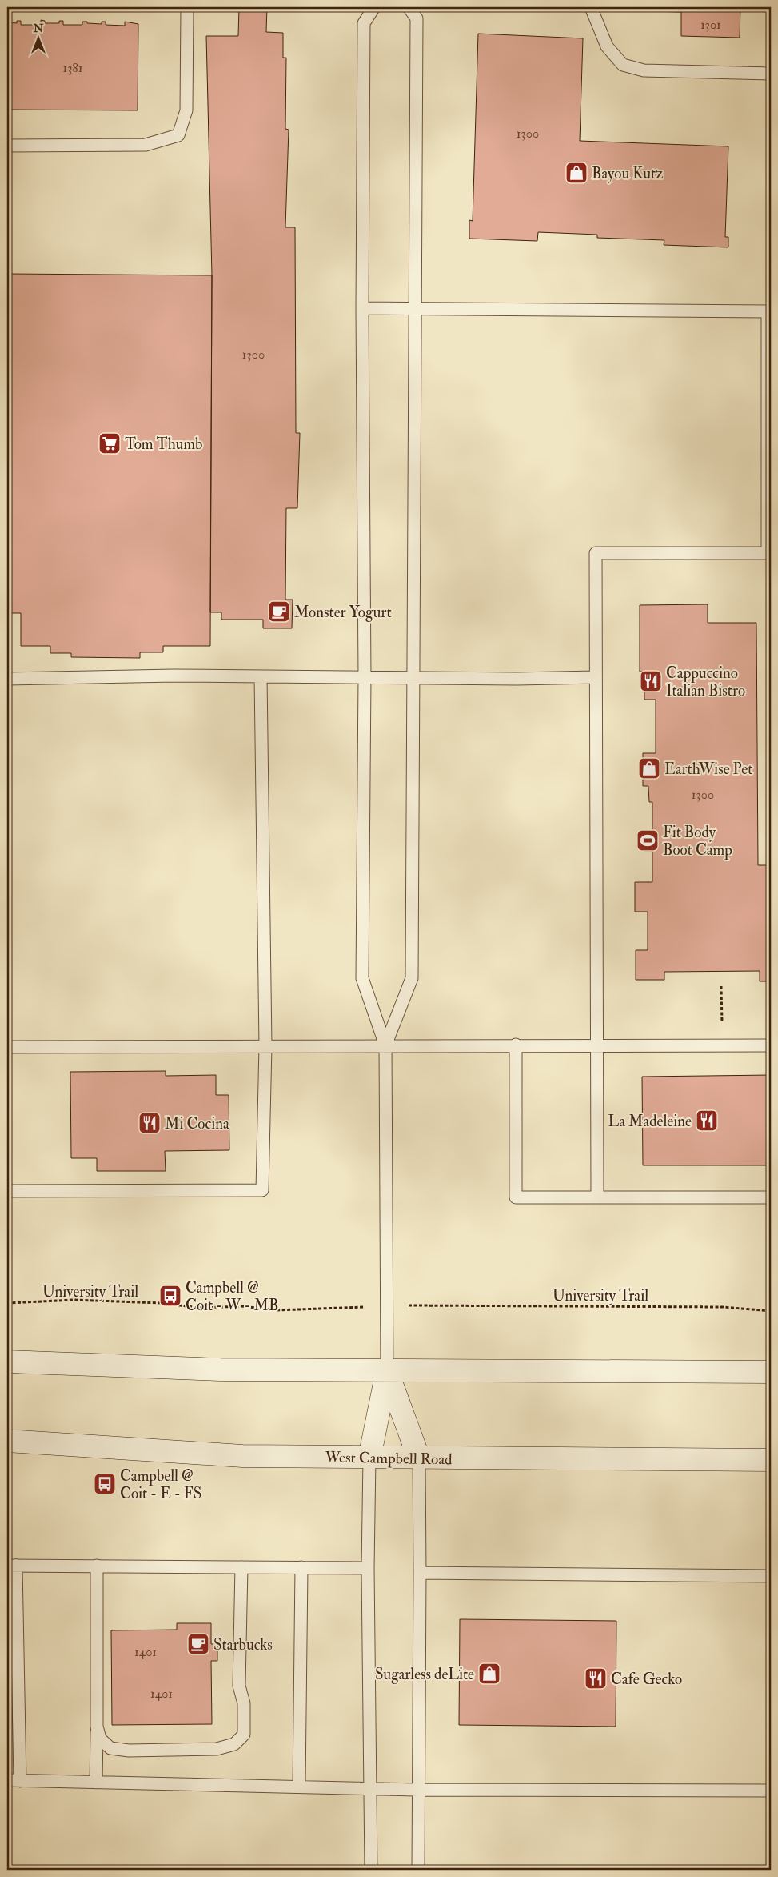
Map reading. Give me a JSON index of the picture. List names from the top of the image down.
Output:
{
  "streets": {
    "main road": ["West Campbell Road"],
    "path": ["University Trail"]
  },
  "places": {
    "shop": ["Bayou Kutz", "EarthWise Pet", "Sugarless deLite"],
    "supermarket": ["Tom Thumb"],
    "cafe": ["Monster Yogurt", "Starbucks"],
    "restaurant": [
      "Cappuccino Italian Bistro",
      "La Madeleine",
      "Mi Cocina",
      "Cafe Gecko"
    ],
    "sports": ["Fit Body Boot Camp"],
    "bus stop": ["Campbell @ Coit - W - MB", "Campbell @ Coit - E - FS"]
  },
  "house_numbers": [
    "1301",
    "1381",
    "1300",
    "1300",
    "1300",
    "1401",
    "1401"
  ],
  "north": "top"
}
